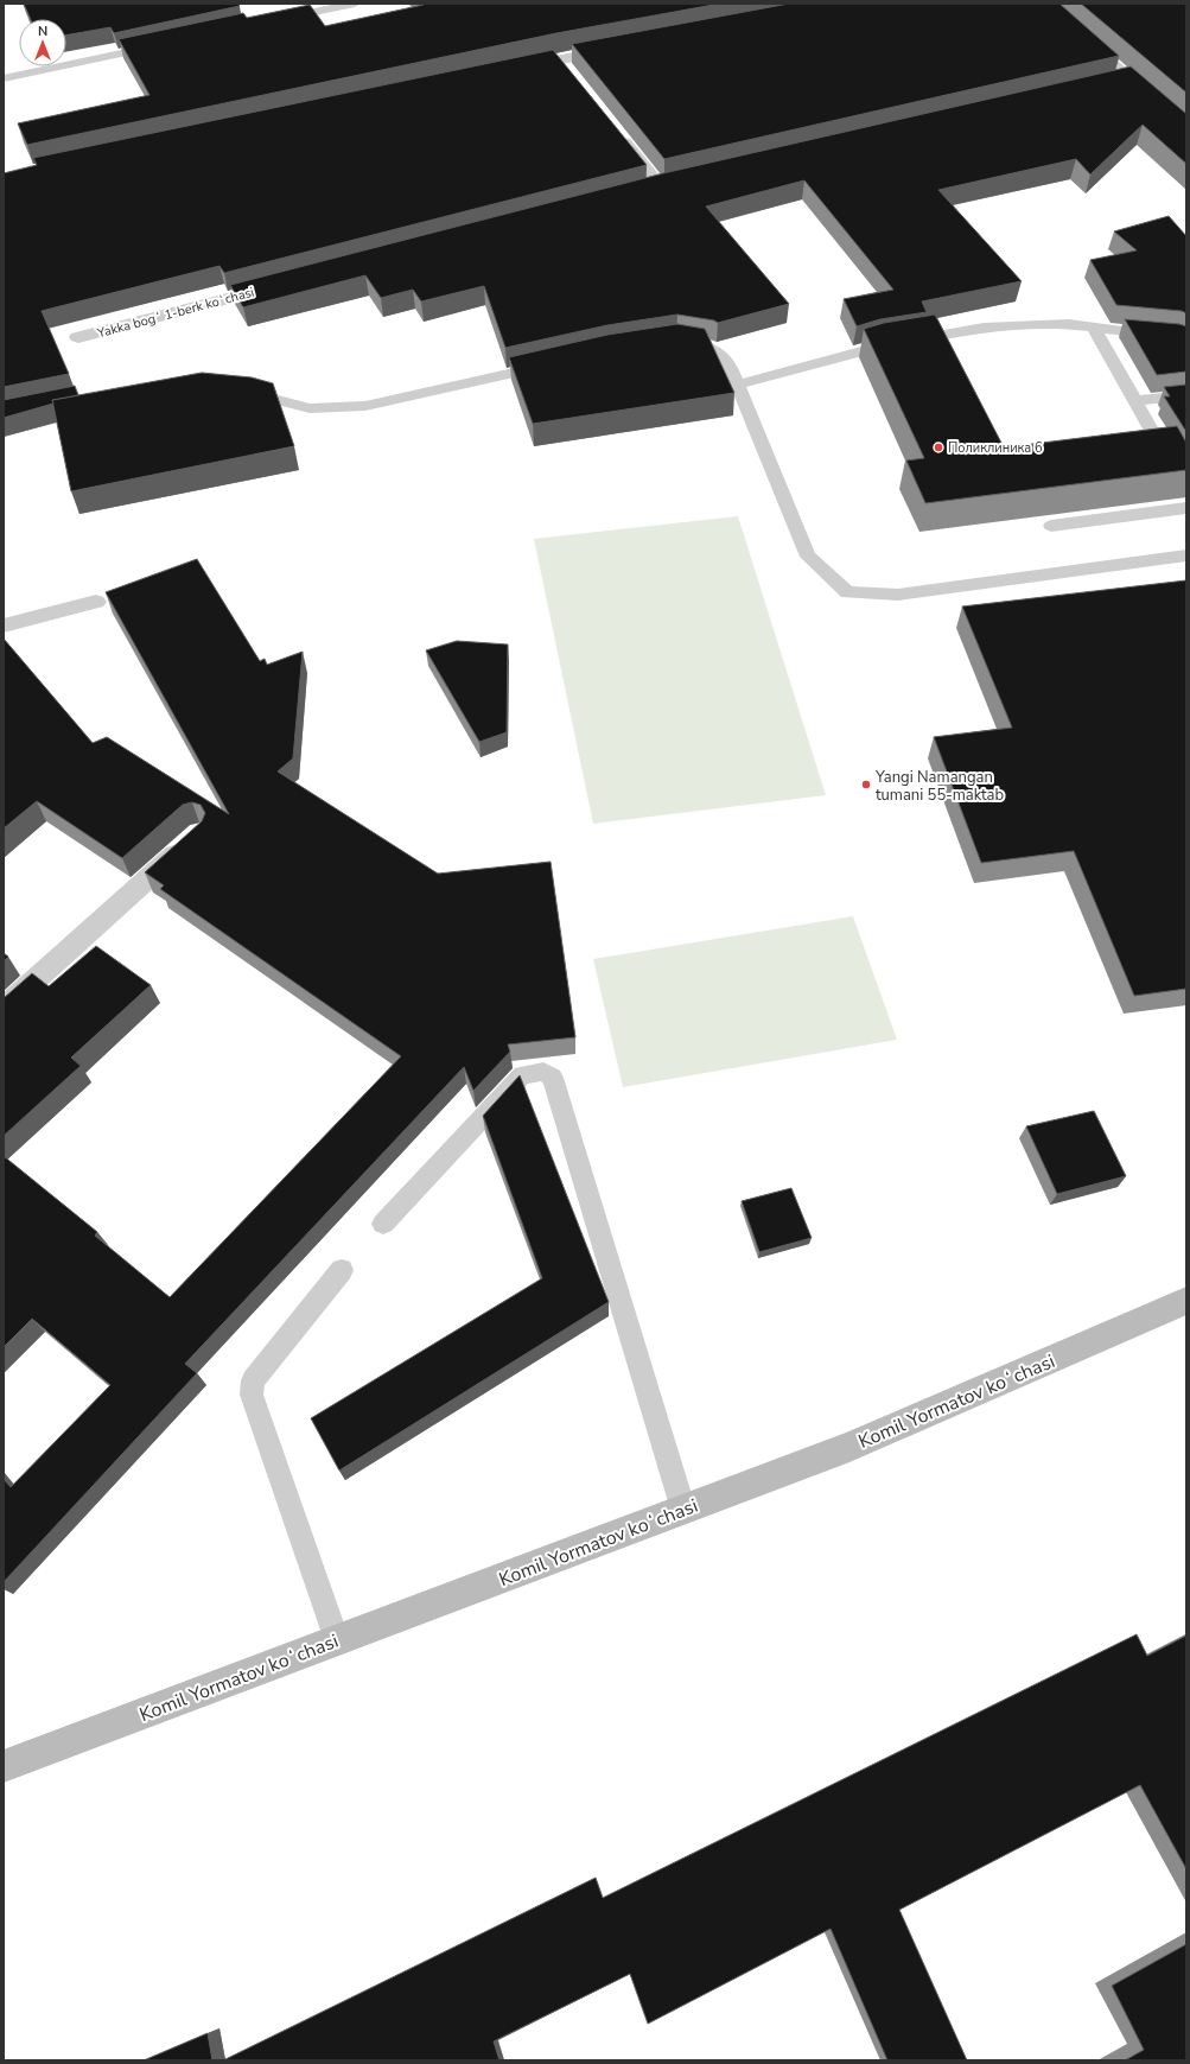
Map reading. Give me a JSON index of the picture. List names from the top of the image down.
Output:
{
  "streets": {
    "street": ["Yakka bogʻ 1-berk koʻchasi", "Komil Yormatov koʻchasi"]
  },
  "places": ["Поликлиника 6", "Yangi Namangan tumani 55-maktab"],
  "north": "top"
}
